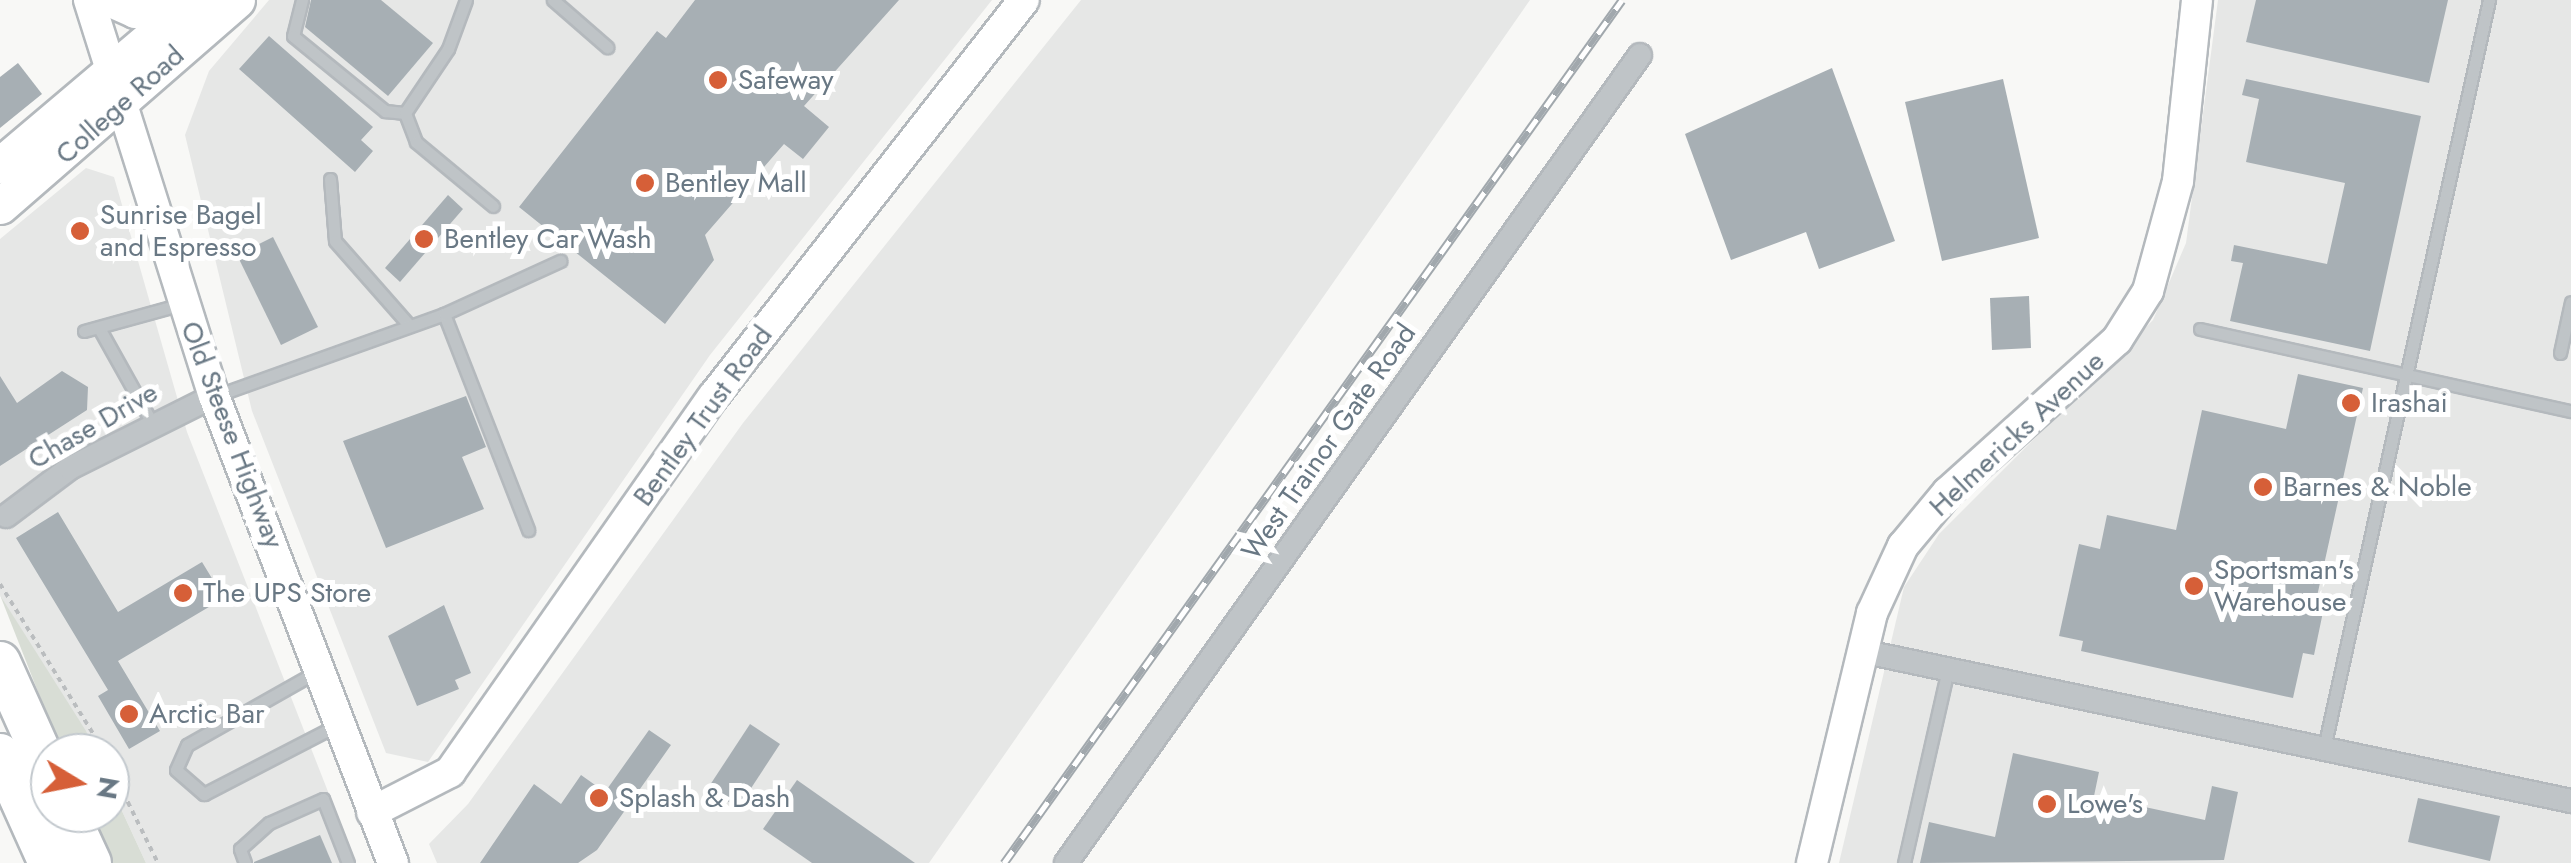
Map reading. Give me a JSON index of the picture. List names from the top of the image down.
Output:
{
  "streets": {
    "main road": ["College Road"],
    "street": [
      "Bentley Trust Road",
      "Chase Drive",
      "Helmericks Avenue",
      "Old Steese Highway",
      "West Trainor Gate Road"
    ]
  },
  "crossings": [
    ["College Road", "Old Steese Highway"],
    ["Bentley Trust Road", "Old Steese Highway"],
    ["Chase Drive", "Old Steese Highway"]
  ],
  "places": [
    "Safeway",
    "Bentley Mall",
    "Sunrise Bagel and Espresso",
    "Bentley Car Wash",
    "Irashai",
    "Barnes & Noble",
    "Sportsman's Warehouse",
    "The UPS Store",
    "Arctic Bar",
    "Splash & Dash",
    "Lowe's"
  ],
  "north": "right"
}
